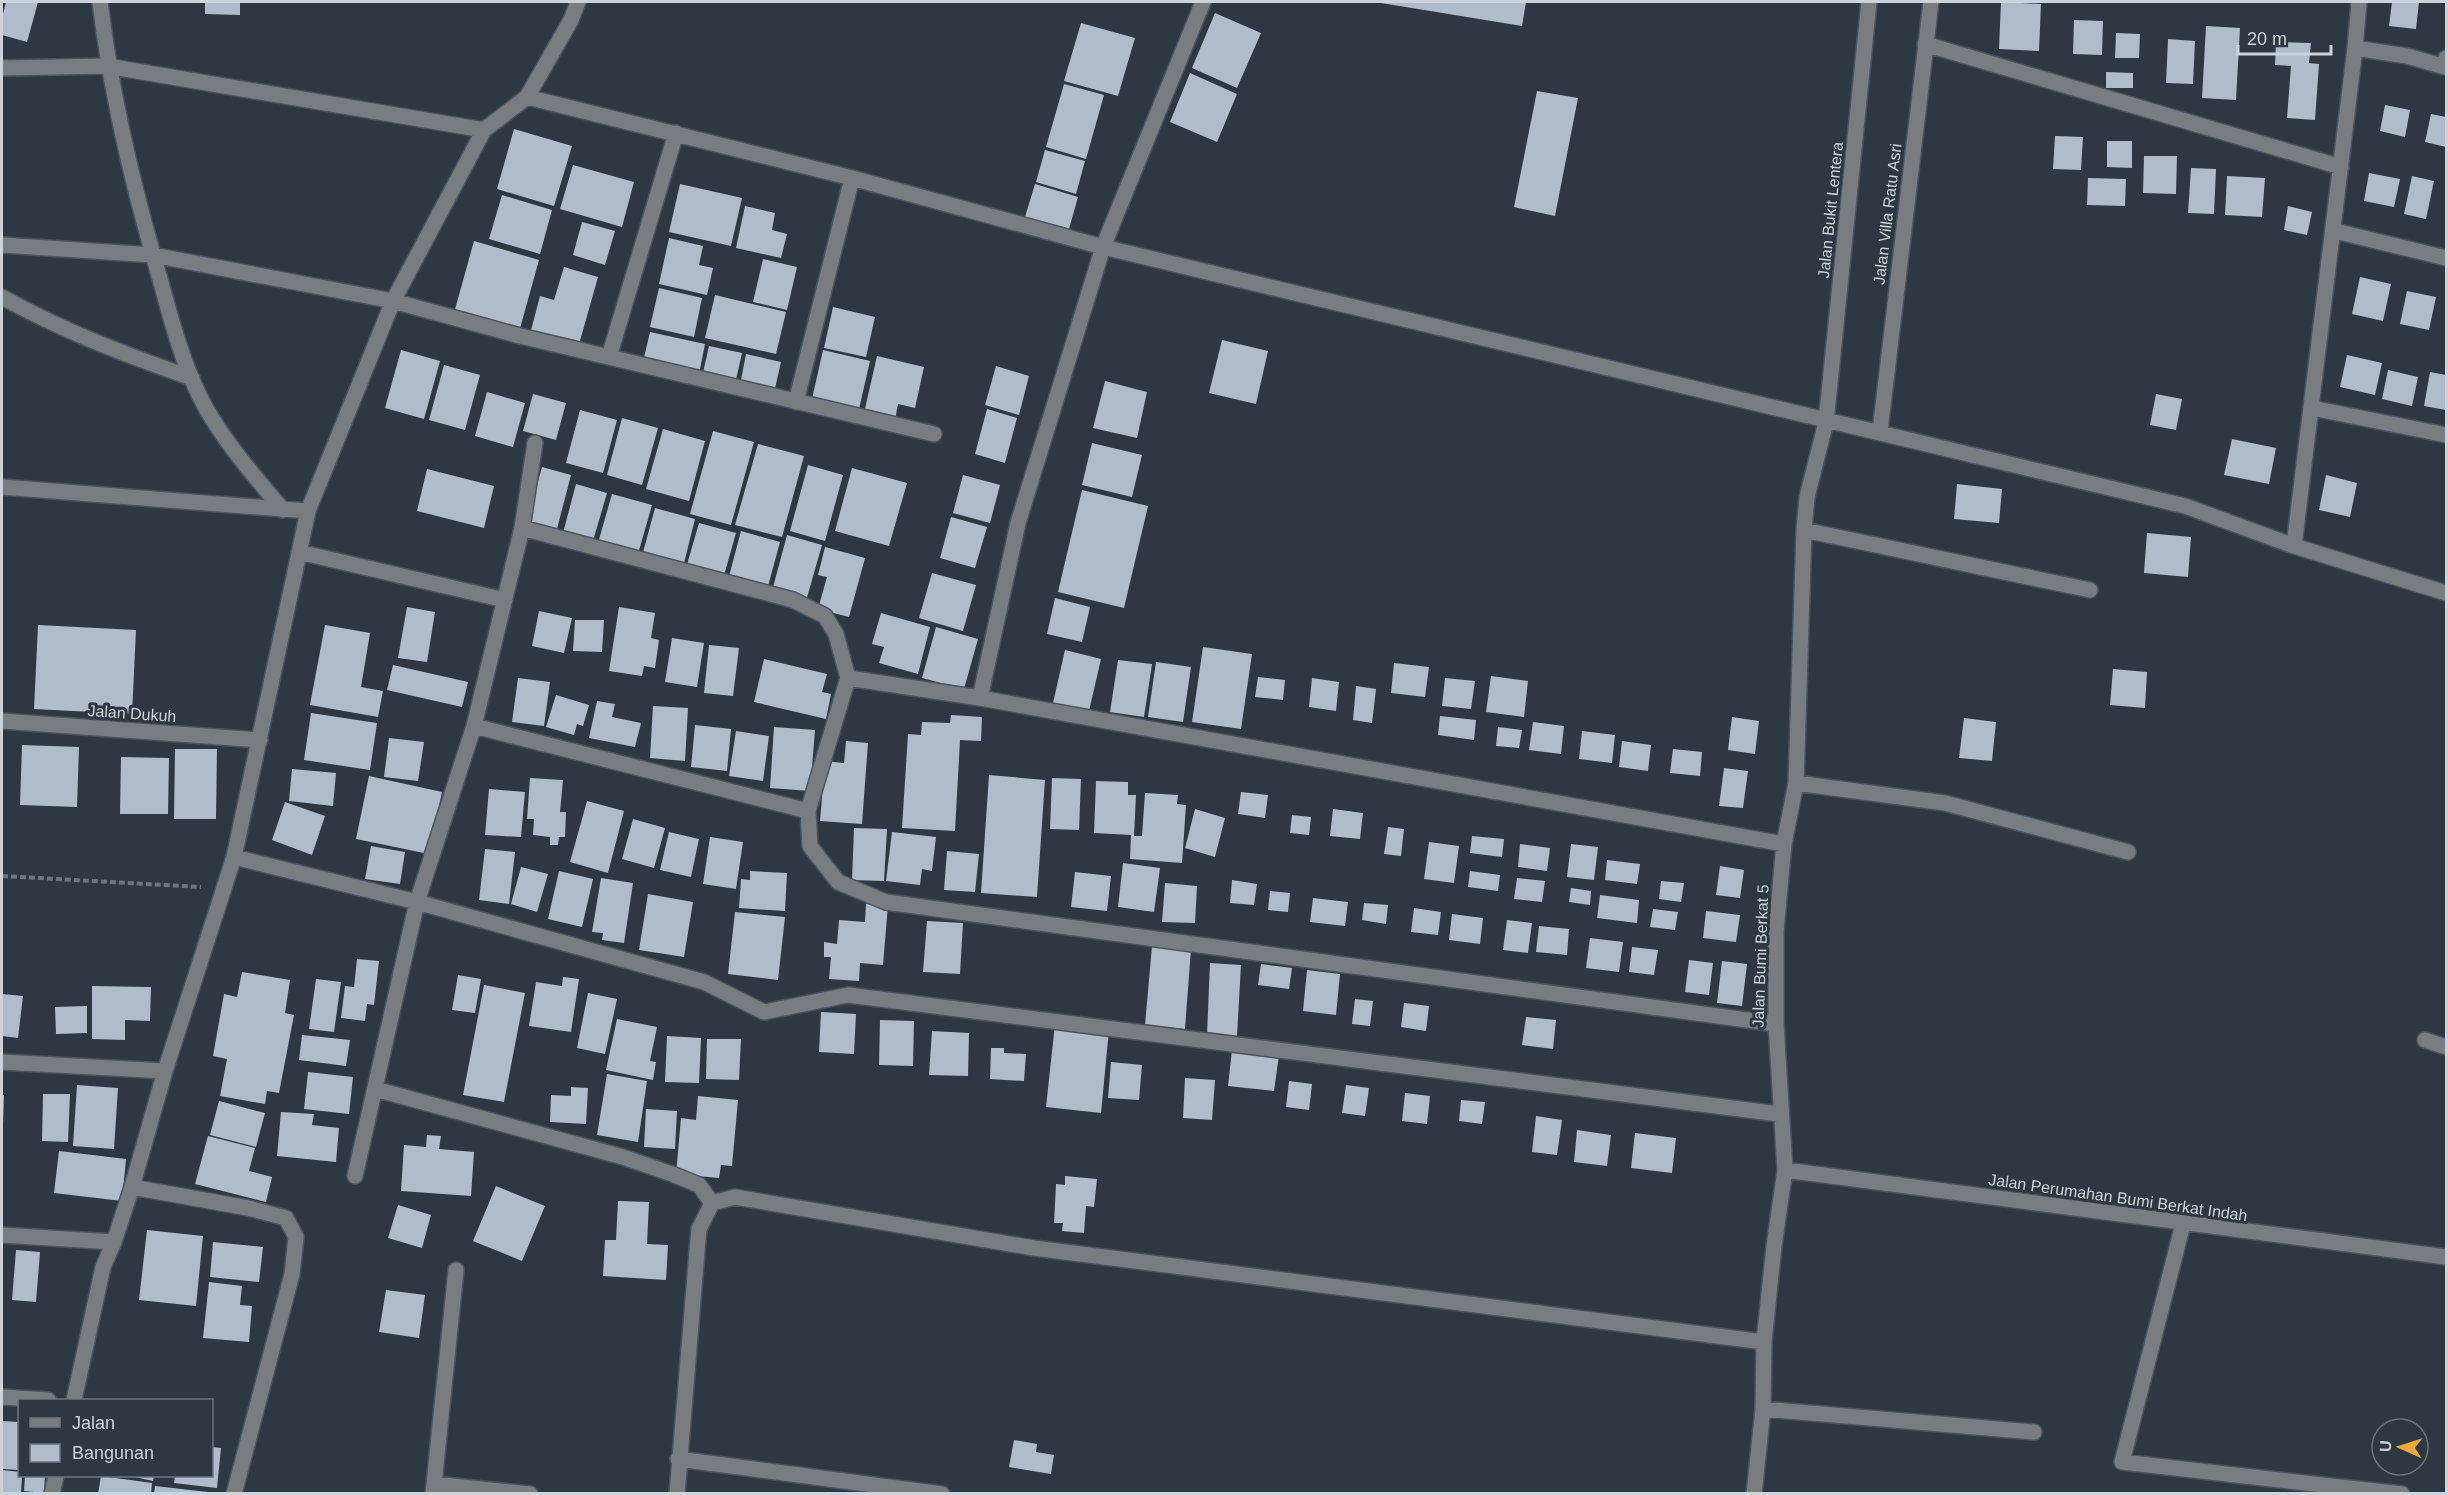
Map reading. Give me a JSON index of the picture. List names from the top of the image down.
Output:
{
  "streets": {
    "street": [
      "Jalan Bukit Lentera",
      "Jalan Villa Ratu Asri",
      "Jalan Dukuh",
      "Jalan Bumi Berkat 5",
      "Jalan Perumahan Bumi Berkat Indah"
    ]
  },
  "crossings": [
    ["Jalan Bukit Lentera", "Jalan Bumi Berkat 5"],
    ["Jalan Bumi Berkat 5", "Jalan Perumahan Bumi Berkat Indah"]
  ],
  "legend": ["Jalan", "Bangunan"],
  "scale_bar": "20 m",
  "north": "left"
}
